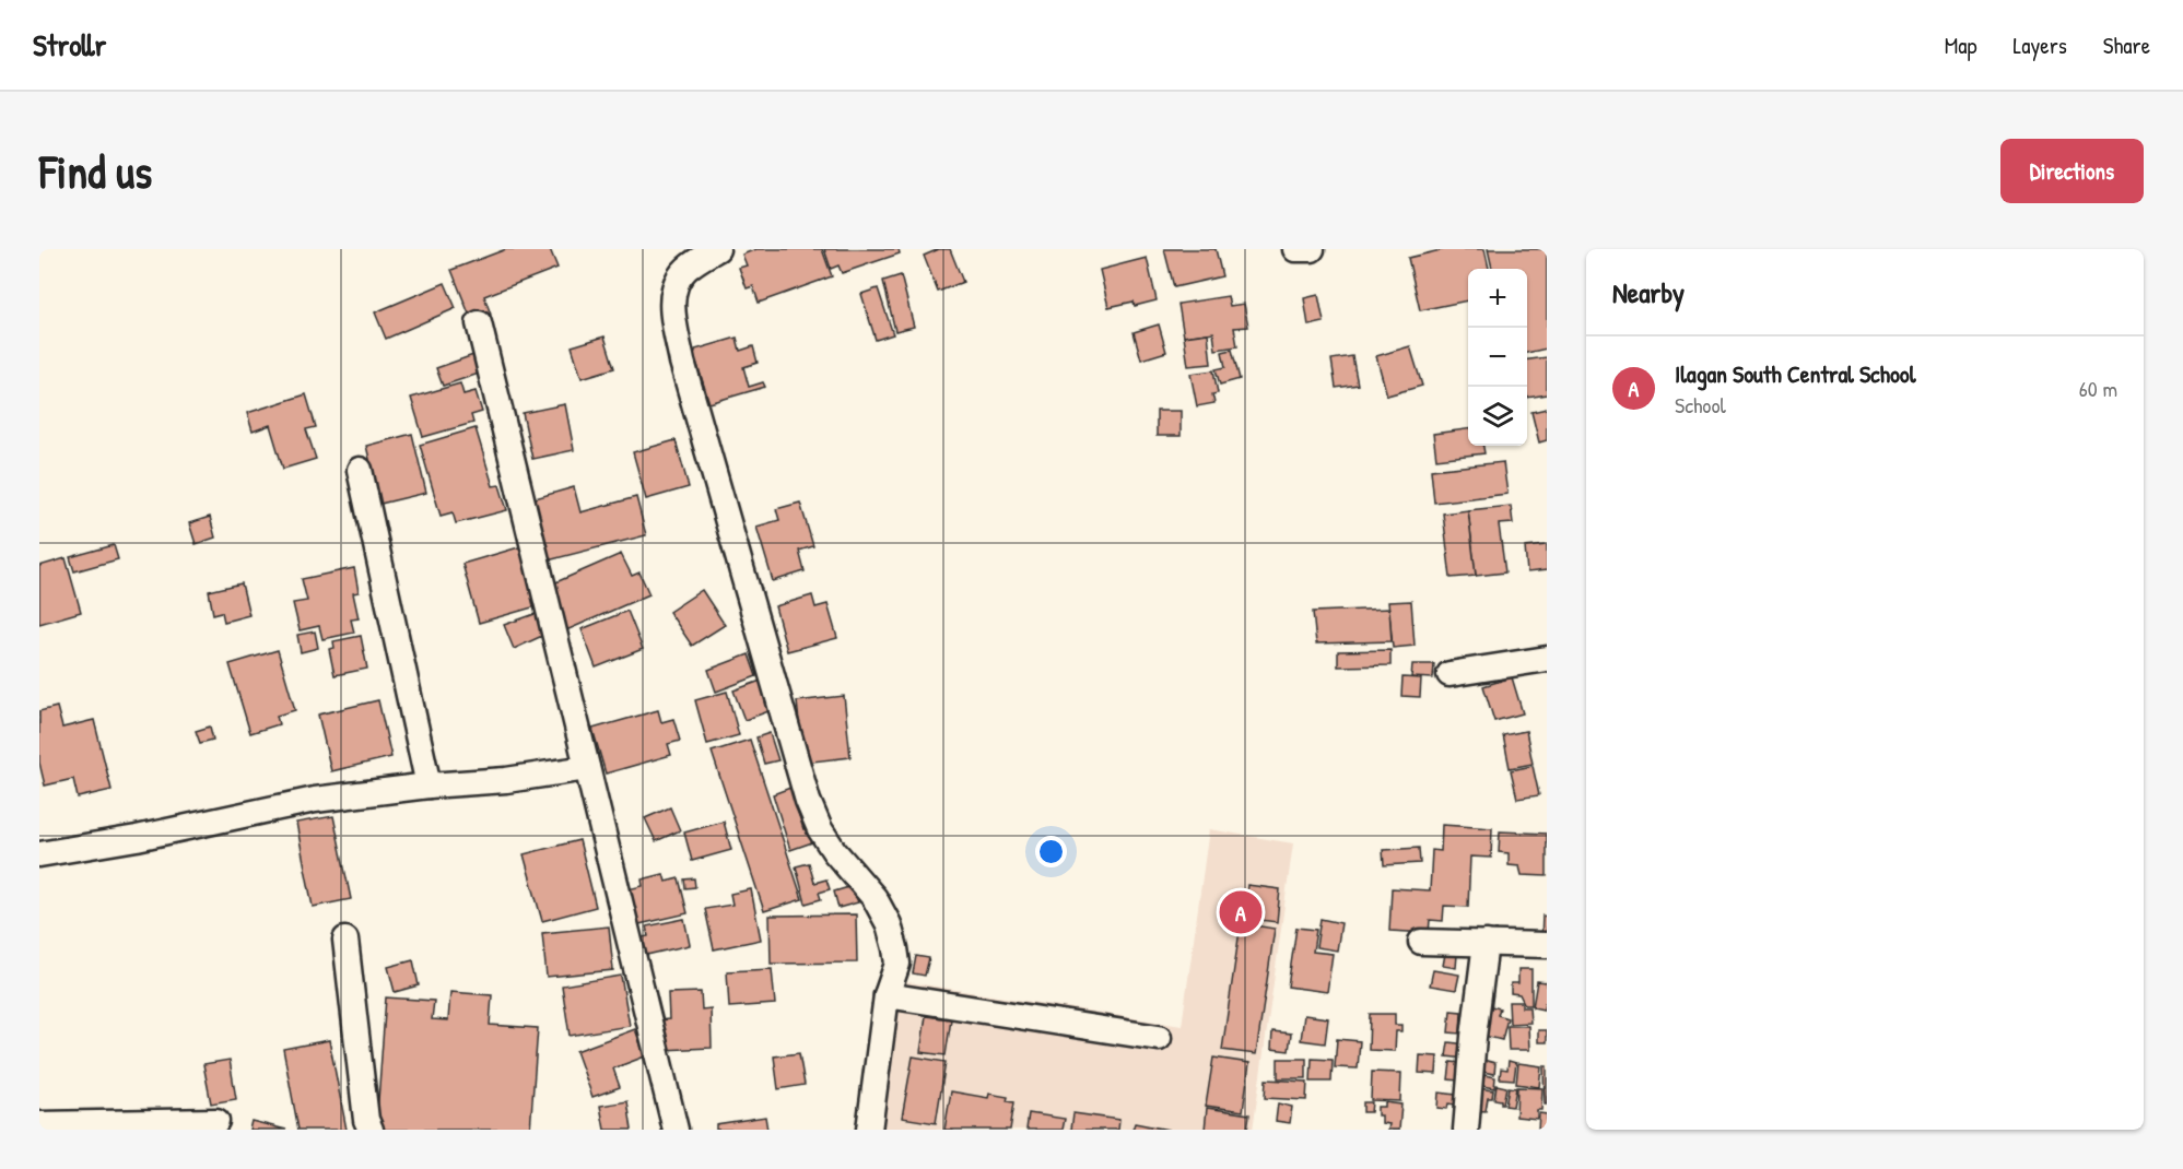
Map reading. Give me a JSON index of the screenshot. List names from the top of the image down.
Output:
{
  "page": {
    "header": "Strollr",
    "nav": ["Map", "Layers", "Share"],
    "buttons": "Directions",
    "title": "Find us",
    "heading": "Nearby",
    "map_buttons": ["+", "−"],
    "list": [
      {
        "mark": "A",
        "name": "Ilagan South Central School",
        "note": "School",
        "value": "60 m"
      }
    ],
    "pins": "A"
  }
}
